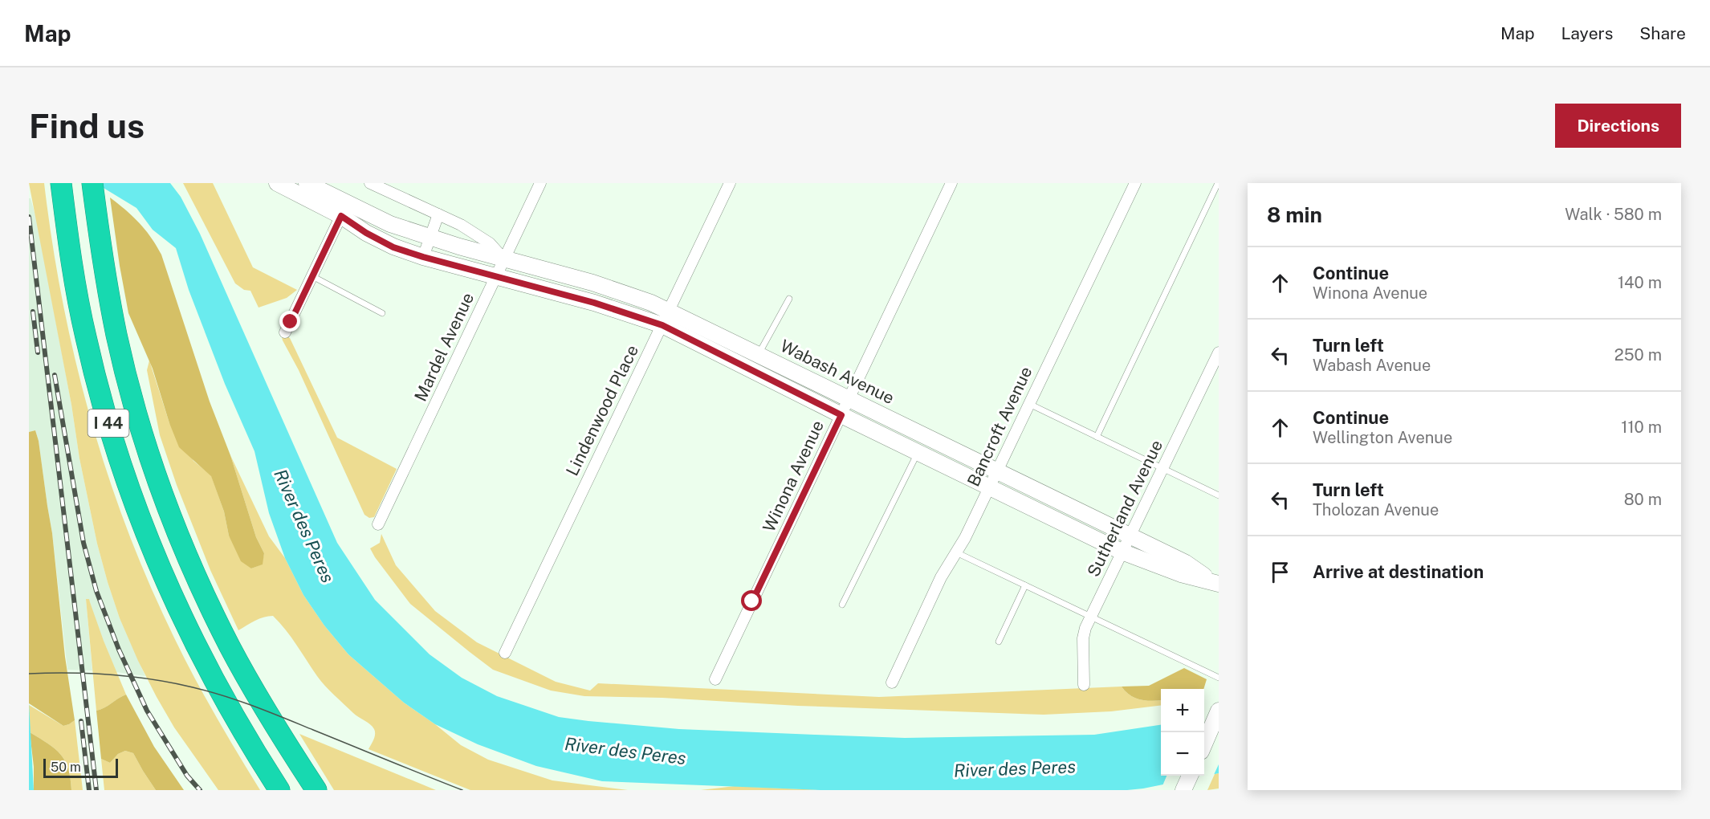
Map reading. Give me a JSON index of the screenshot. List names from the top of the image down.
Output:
{
  "streets": {
    "highway": ["I 44"],
    "main road": ["Wabash Avenue"],
    "street": [
      "Mardel Avenue",
      "Lindenwood Place",
      "Bancroft Avenue",
      "Winona Avenue",
      "Sutherland Avenue"
    ]
  },
  "crossings": [
    ["Mardel Avenue", "Wabash Avenue"],
    ["Wabash Avenue", "Lindenwood Place"],
    ["Wabash Avenue", "Bancroft Avenue"],
    ["Wabash Avenue", "Winona Avenue"],
    ["Wabash Avenue", "Sutherland Avenue"]
  ],
  "water": ["River des Peres"],
  "scale_bar": "50 m",
  "page": {
    "header": "Map",
    "nav": ["Map", "Layers", "Share"],
    "buttons": "Directions",
    "title": "Find us",
    "heading": ["8 min", "Walk · 580 m"],
    "list": [
      ["Continue", "Winona Avenue", "140 m"],
      ["Turn left", "Wabash Avenue", "250 m"],
      ["Continue", "Wellington Avenue", "110 m"],
      ["Turn left", "Tholozan Avenue", "80 m"],
      "Arrive at destination"
    ],
    "map_buttons": ["+", "−"],
    "scale": "50 m"
  }
}
